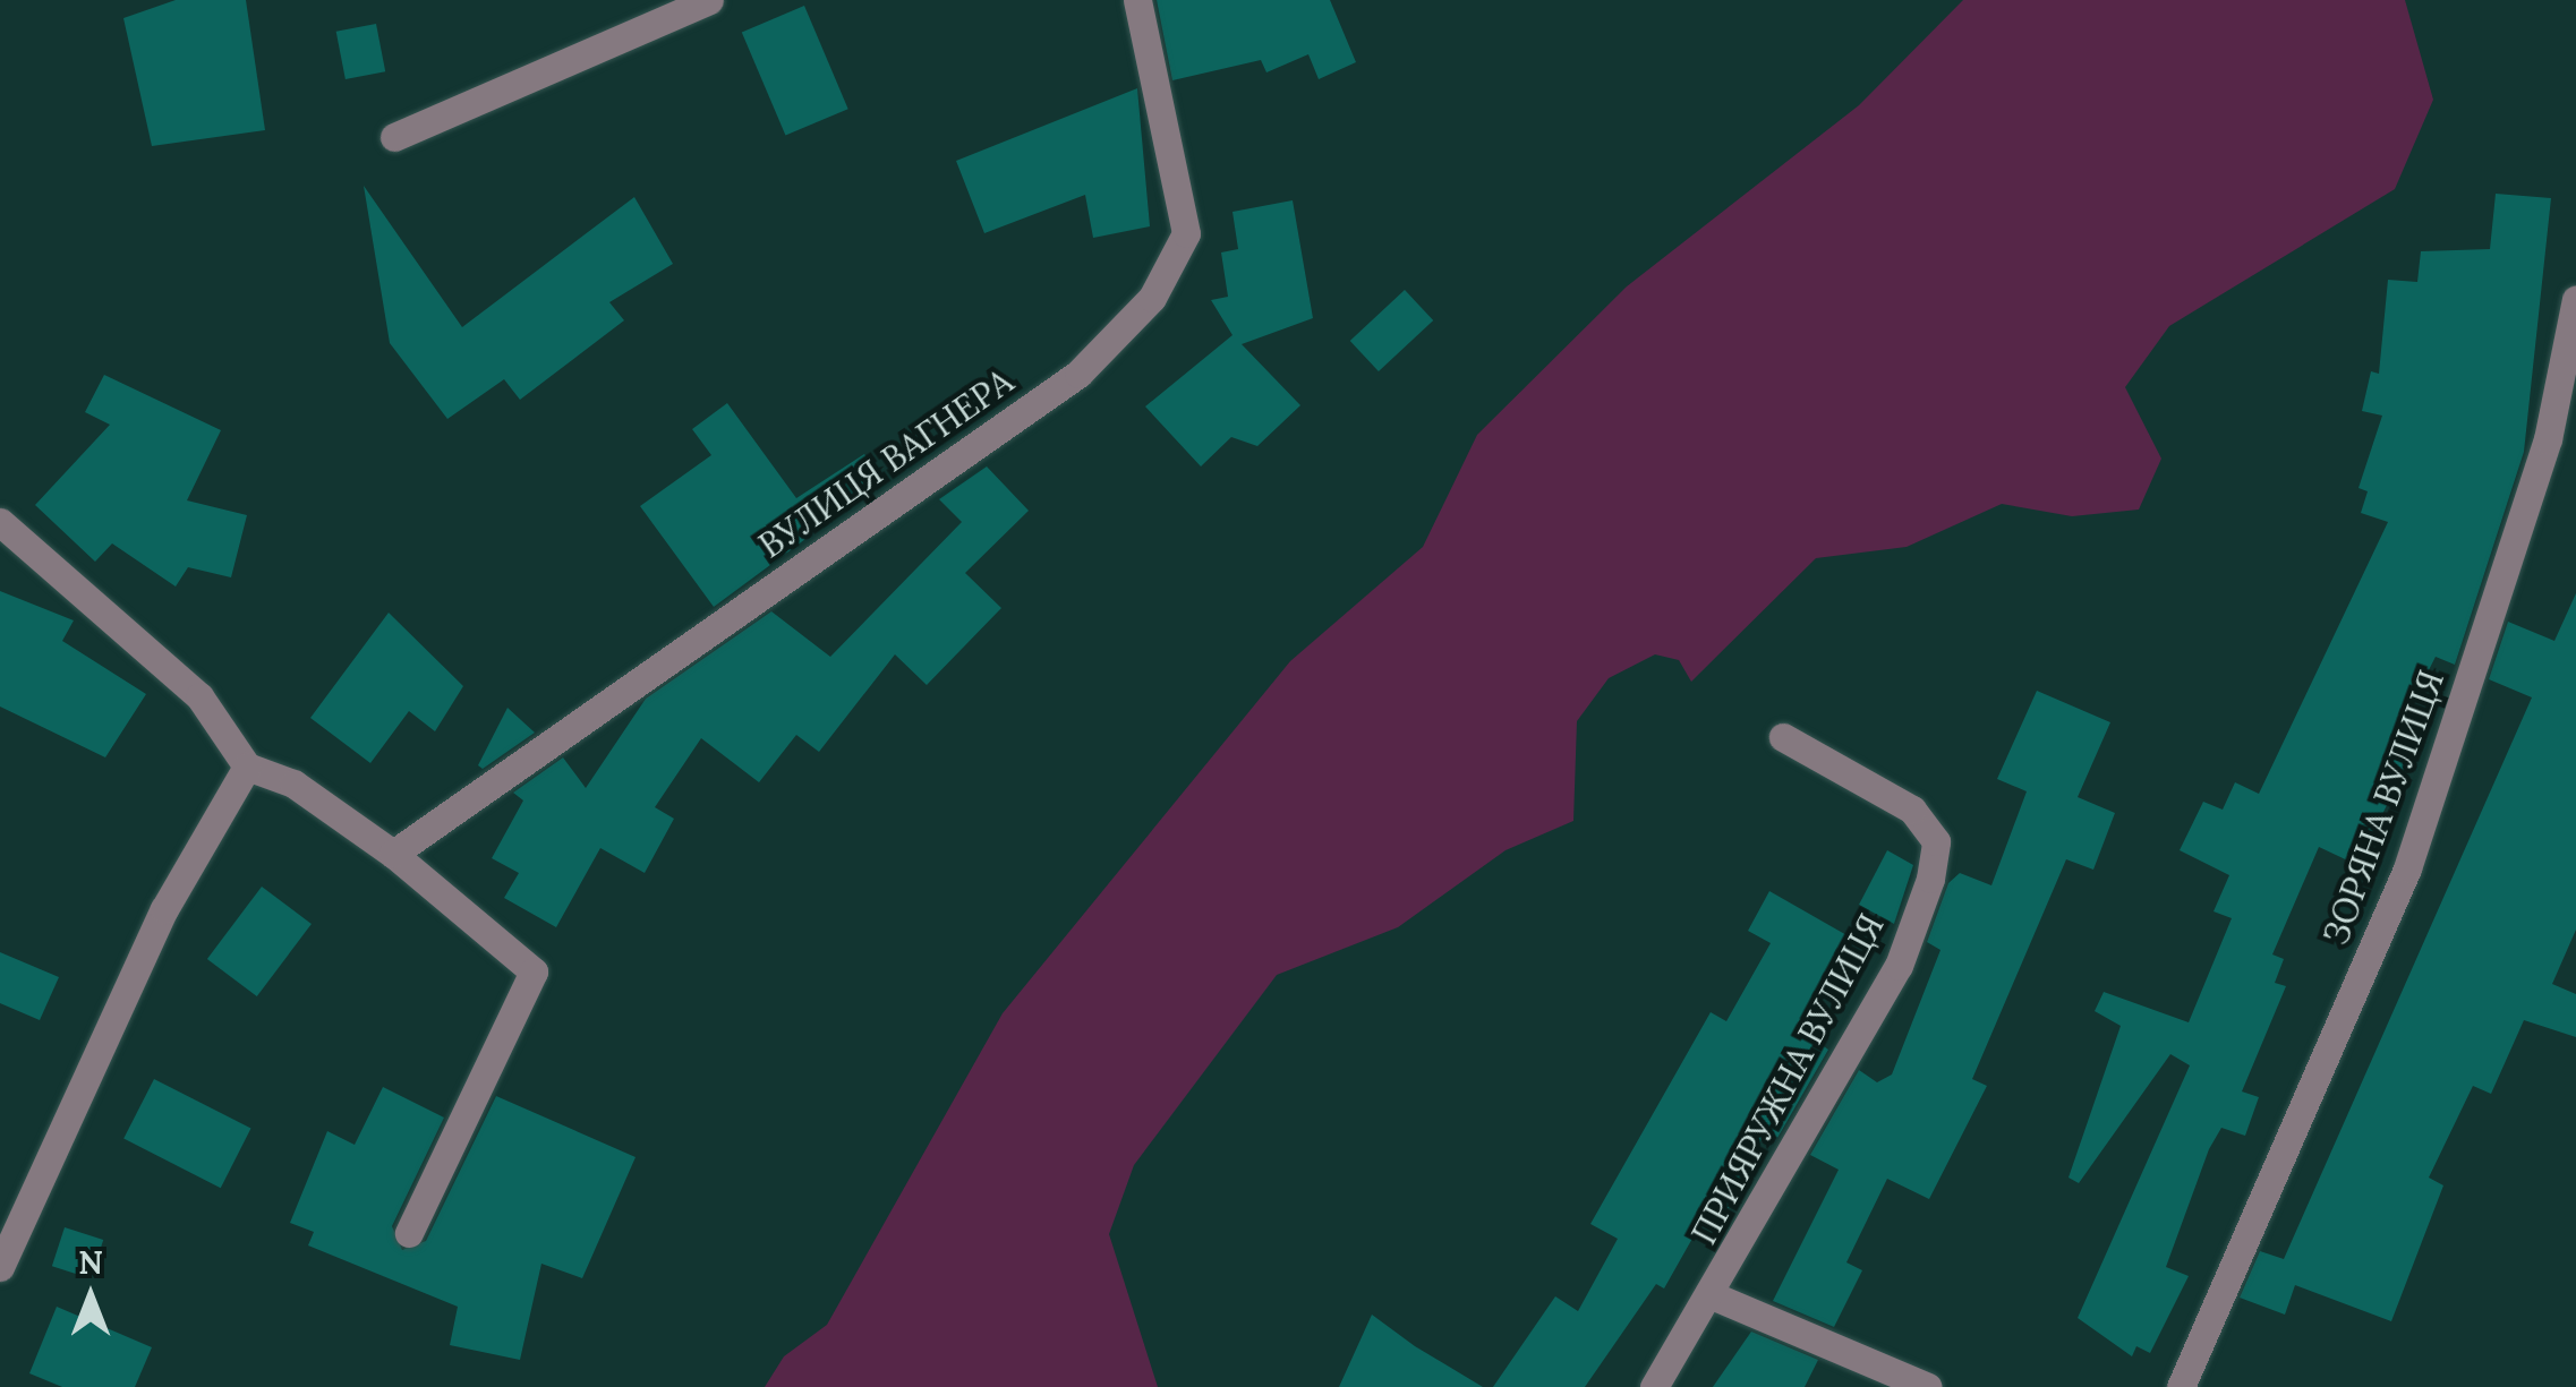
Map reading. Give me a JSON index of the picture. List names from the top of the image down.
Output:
{
  "streets": {
    "street": ["ВУЛИЦЯ ВАГНЕРА", "ЗОРЯНА ВУЛИЦЯ", "ПРИЯРУЖНА ВУЛИЦЯ"]
  },
  "north": "top"
}
